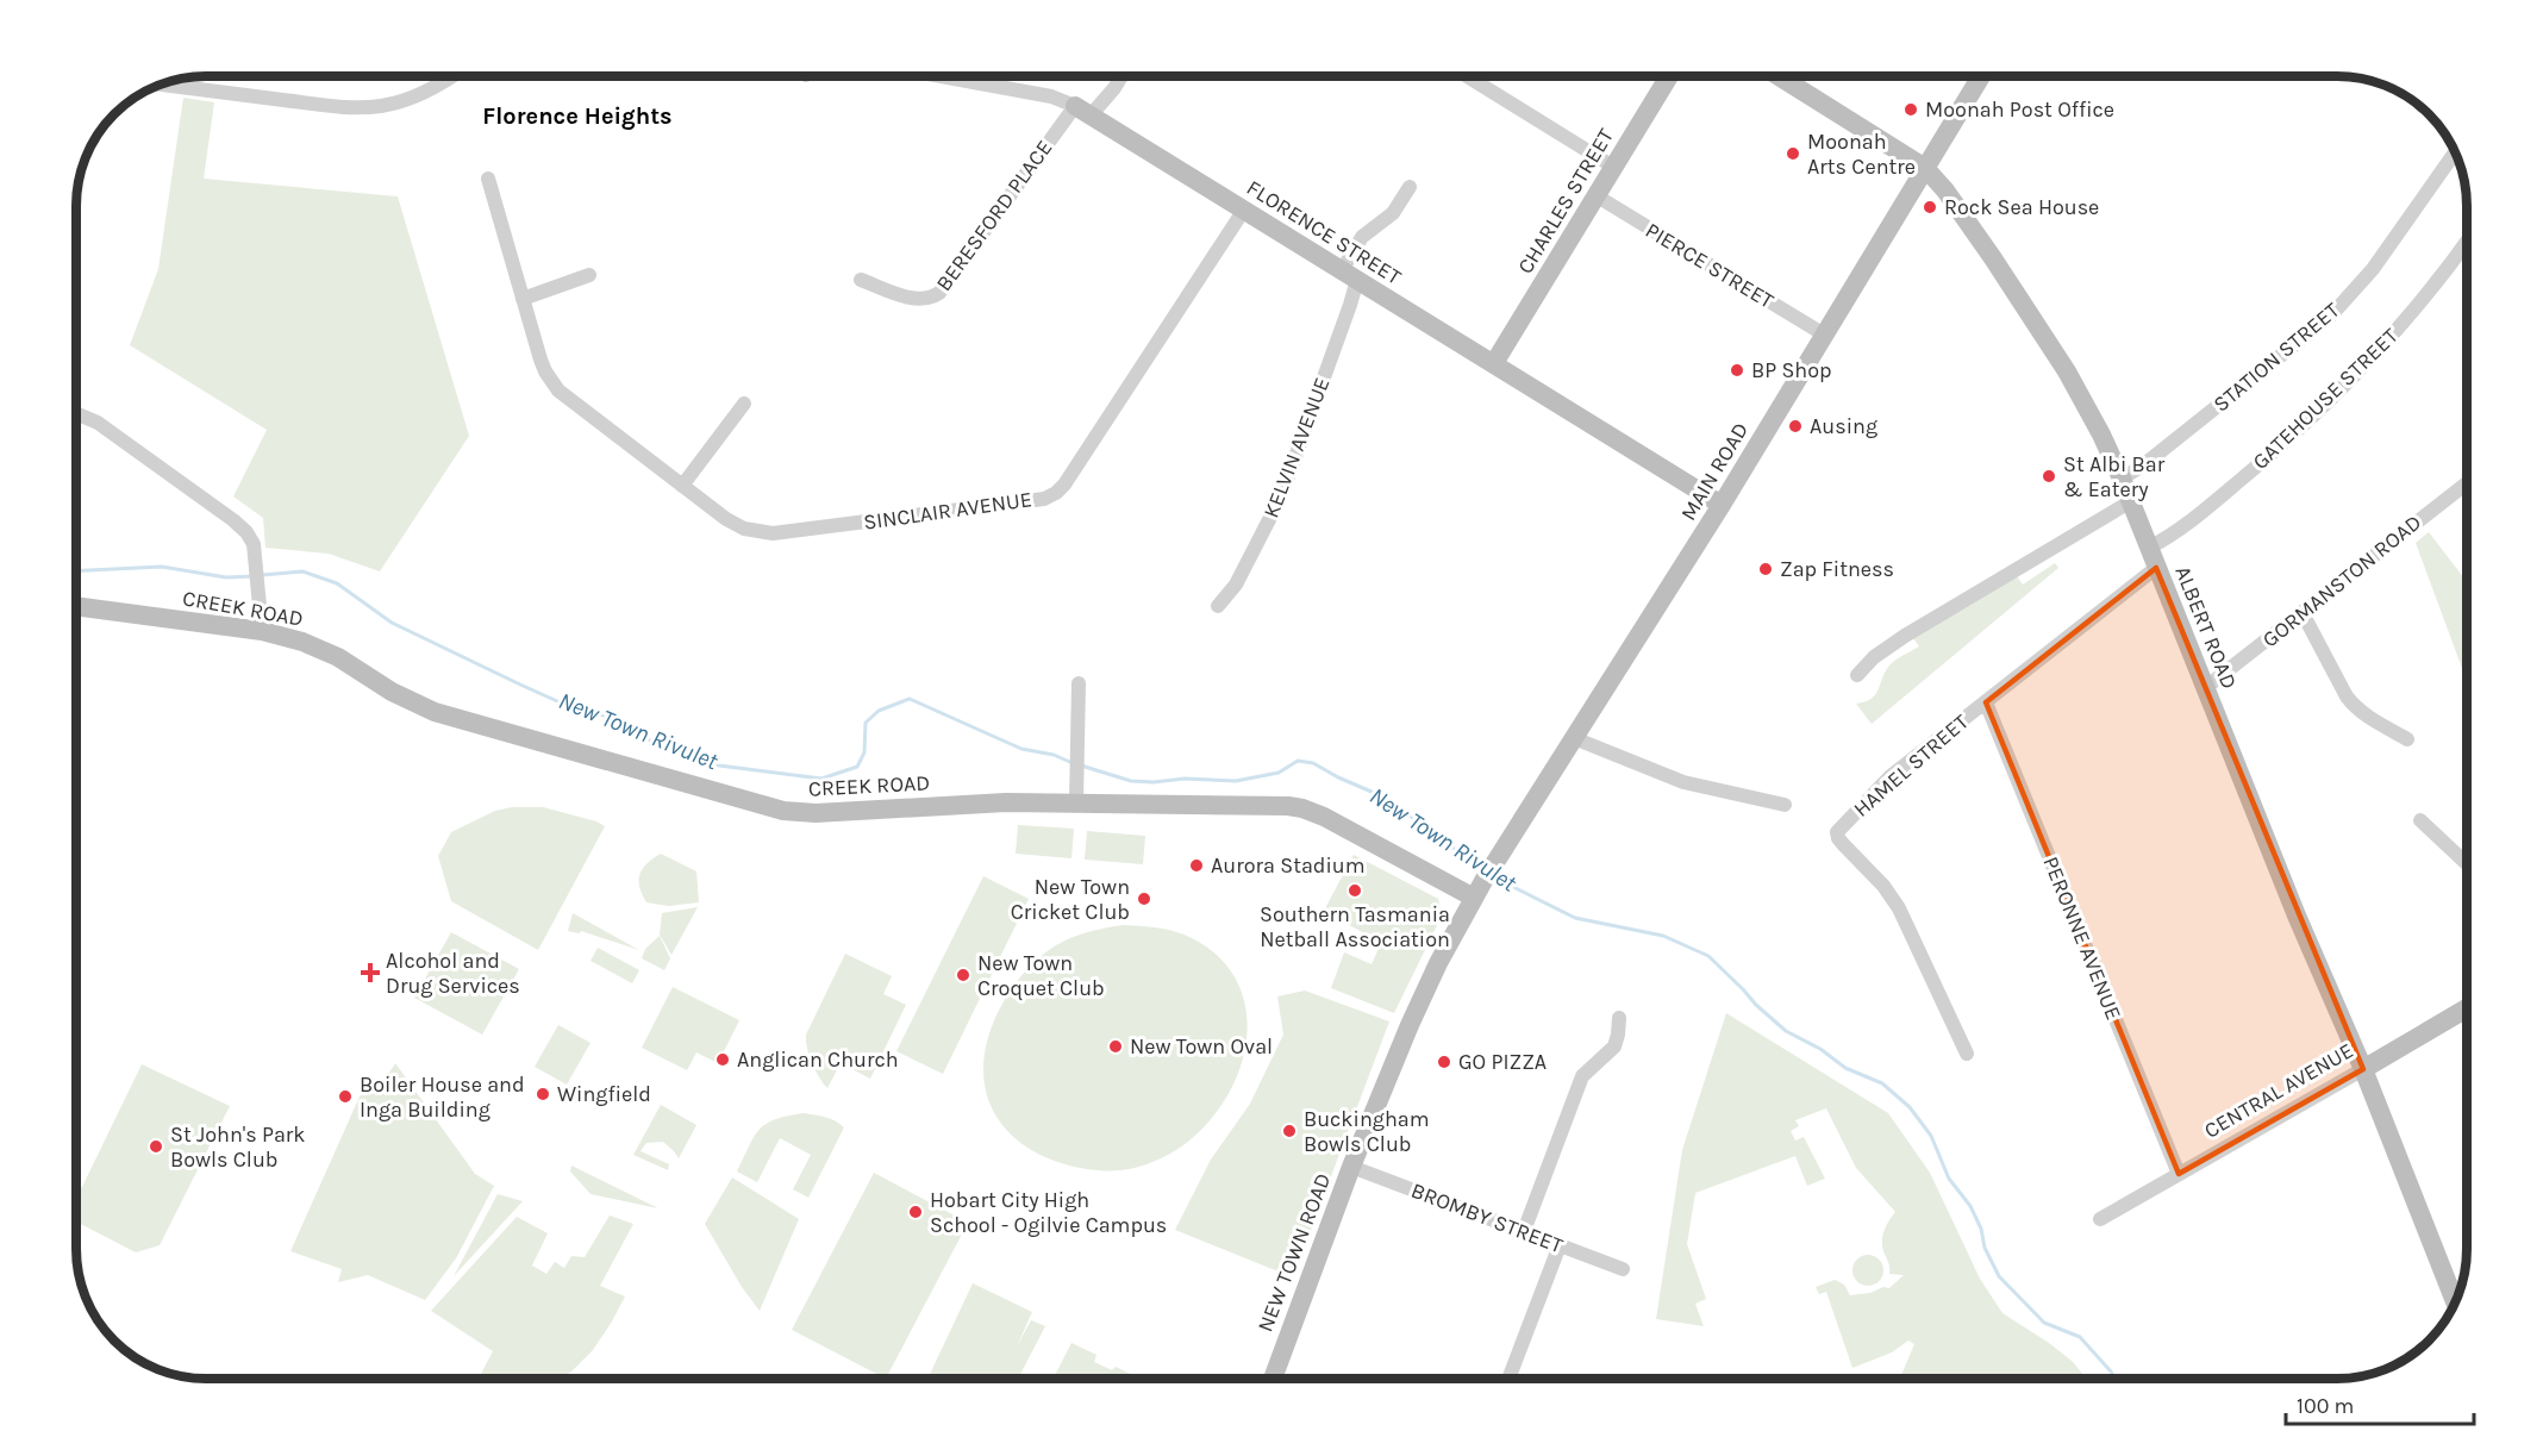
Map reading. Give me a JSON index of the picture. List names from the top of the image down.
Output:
{
  "streets": {
    "street": [
      "CHARLES STREET",
      "BERESFORD PLACE",
      "FLORENCE STREET",
      "PIERCE STREET",
      "STATION STREET",
      "GATEHOUSE STREET",
      "KELVIN AVENUE",
      "MAIN ROAD",
      "SINCLAIR AVENUE",
      "GORMANSTON ROAD",
      "CREEK ROAD",
      "ALBERT ROAD",
      "HAMEL STREET",
      "PERONNE AVENUE",
      "CENTRAL AVENUE",
      "BROMBY STREET",
      "NEW TOWN ROAD"
    ]
  },
  "crossings": [
    ["CHARLES STREET", "FLORENCE STREET"],
    ["CHARLES STREET", "PIERCE STREET"],
    ["BERESFORD PLACE", "FLORENCE STREET"],
    ["FLORENCE STREET", "KELVIN AVENUE"],
    ["FLORENCE STREET", "MAIN ROAD"],
    ["FLORENCE STREET", "SINCLAIR AVENUE"],
    ["PIERCE STREET", "MAIN ROAD"],
    ["STATION STREET", "ALBERT ROAD"],
    ["GATEHOUSE STREET", "ALBERT ROAD"],
    ["MAIN ROAD", "CREEK ROAD"],
    ["MAIN ROAD", "ALBERT ROAD"],
    ["MAIN ROAD", "NEW TOWN ROAD"],
    ["GORMANSTON ROAD", "ALBERT ROAD"],
    ["CREEK ROAD", "NEW TOWN ROAD"],
    ["ALBERT ROAD", "HAMEL STREET"],
    ["ALBERT ROAD", "CENTRAL AVENUE"],
    ["HAMEL STREET", "PERONNE AVENUE"],
    ["PERONNE AVENUE", "CENTRAL AVENUE"],
    ["BROMBY STREET", "NEW TOWN ROAD"]
  ],
  "districts": ["Florence Heights"],
  "water": ["New Town Rivulet"],
  "places": {
    "other": [
      "Moonah Post Office",
      "Moonah Arts Centre",
      "Rock Sea House",
      "BP Shop",
      "Ausing",
      "St Albi Bar & Eatery",
      "Zap Fitness",
      "Aurora Stadium",
      "Southern Tasmania Netball Association",
      "New Town Cricket Club",
      "New Town Croquet Club",
      "New Town Oval",
      "Anglican Church",
      "GO PIZZA",
      "Wingfield",
      "Boiler House and Inga Building",
      "Buckingham Bowls Club",
      "St John's Park Bowls Club",
      "Hobart City High School - Ogilvie Campus"
    ],
    "health": ["Alcohol and Drug Services"]
  },
  "scale_bar": "100 m"
}
